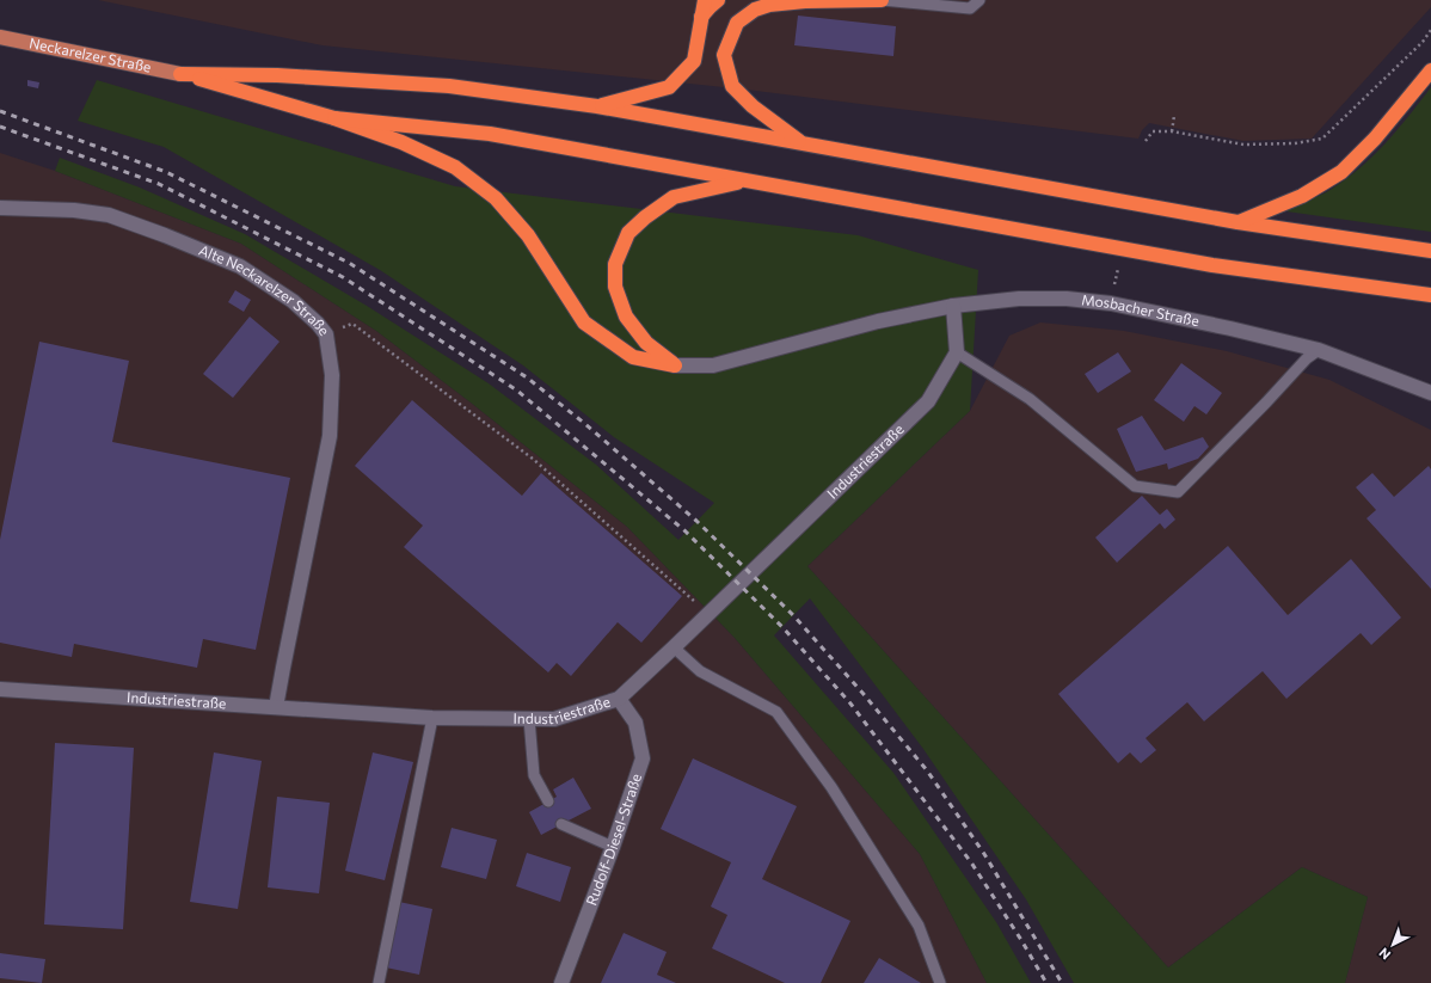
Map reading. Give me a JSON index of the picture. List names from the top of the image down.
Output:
{
  "streets": {
    "main road": ["Neckarelzer Straße"],
    "street": [
      "Alte Neckarelzer Straße",
      "Mosbacher Straße",
      "Industriestraße",
      "Rudolf-Diesel-Straße"
    ]
  },
  "crossings": [
    ["Alte Neckarelzer Straße", "Industriestraße"],
    ["Industriestraße", "Rudolf-Diesel-Straße"]
  ],
  "north": "bottom left"
}
